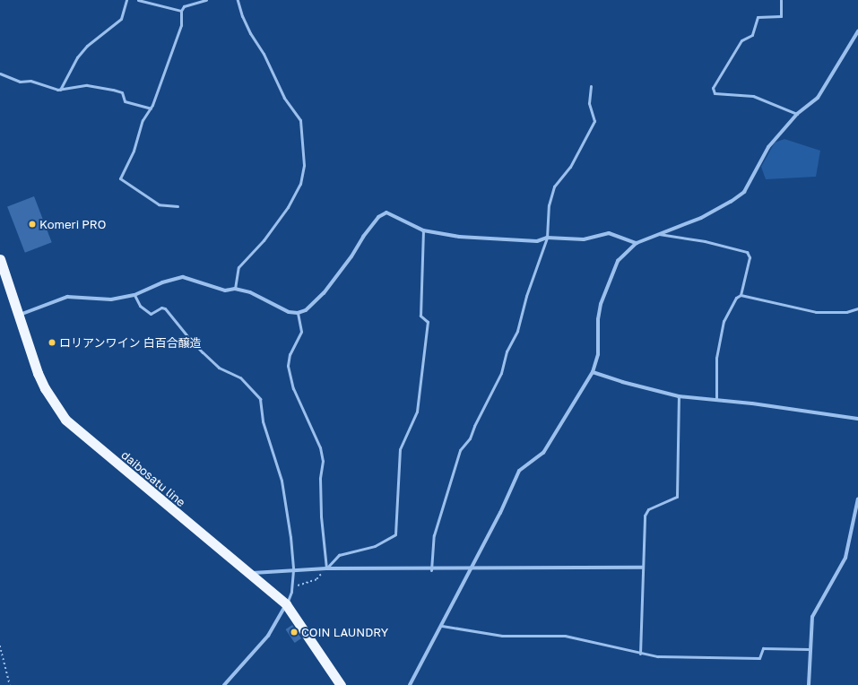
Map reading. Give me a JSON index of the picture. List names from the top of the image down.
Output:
{
  "streets": {
    "highway": ["daibosatu line"]
  },
  "places": ["Komeri PRO", "ロリアンワイン 白百合醸造", "COIN LAUNDRY"]
}
